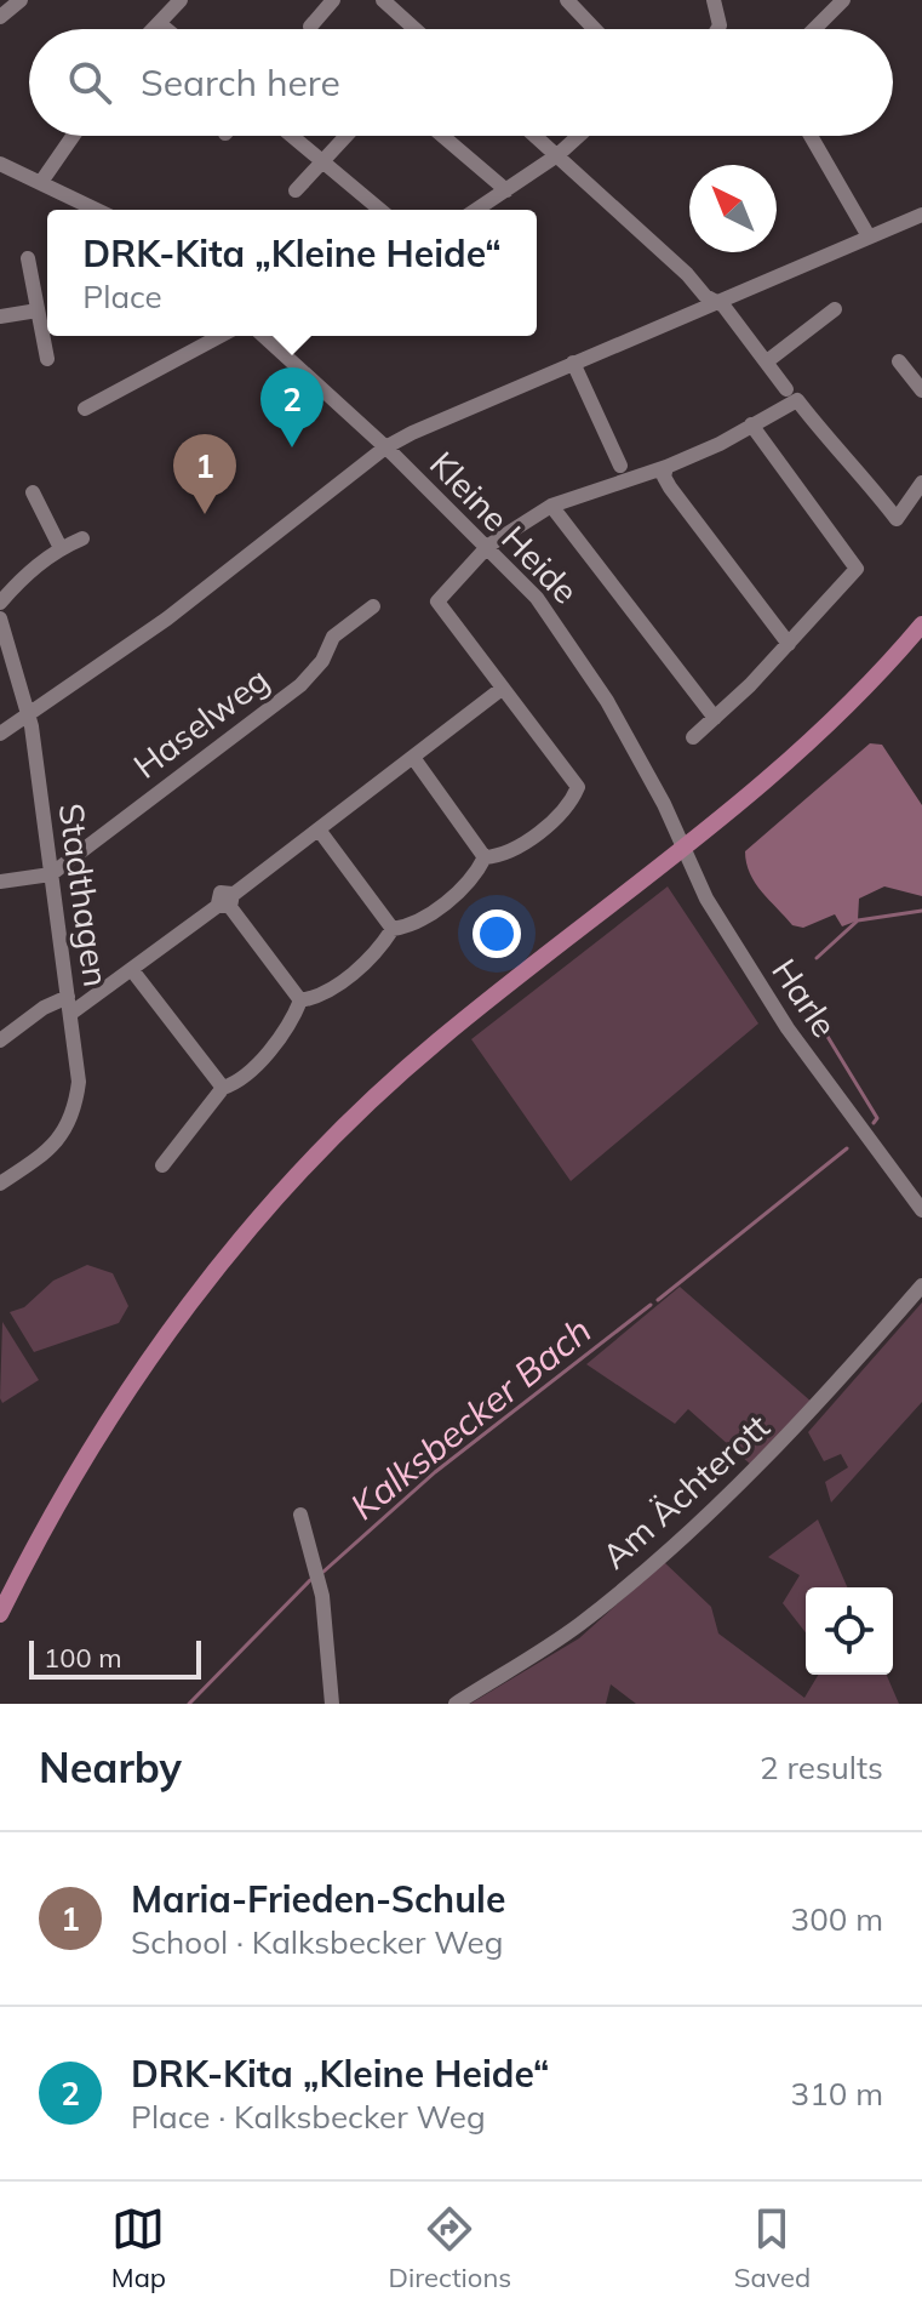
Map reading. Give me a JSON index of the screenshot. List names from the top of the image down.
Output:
{
  "streets": {
    "street": [
      "Kleine Heide",
      "Haselweg",
      "Stadthagen",
      "Harle",
      "Am Ächterott"
    ]
  },
  "crossings": [
    ["Kleine Heide", "Harle"],
    ["Haselweg", "Stadthagen"]
  ],
  "water": ["Kalksbecker Bach"],
  "scale_bar": "100 m",
  "north": "top left",
  "page": {
    "search": "Search here",
    "popup": ["DRK-Kita „Kleine Heide“", "Place"],
    "pins": ["2", "1"],
    "scale": "100 m",
    "heading": ["Nearby", "2 results"],
    "list": [
      {
        "mark": "1",
        "name": "Maria-Frieden-Schule",
        "note": "School · Kalksbecker Weg",
        "value": "300 m"
      },
      {
        "mark": "2",
        "name": "DRK-Kita „Kleine Heide“",
        "note": "Place · Kalksbecker Weg",
        "value": "310 m"
      }
    ],
    "nav": ["Map", "Directions", "Saved"]
  }
}
